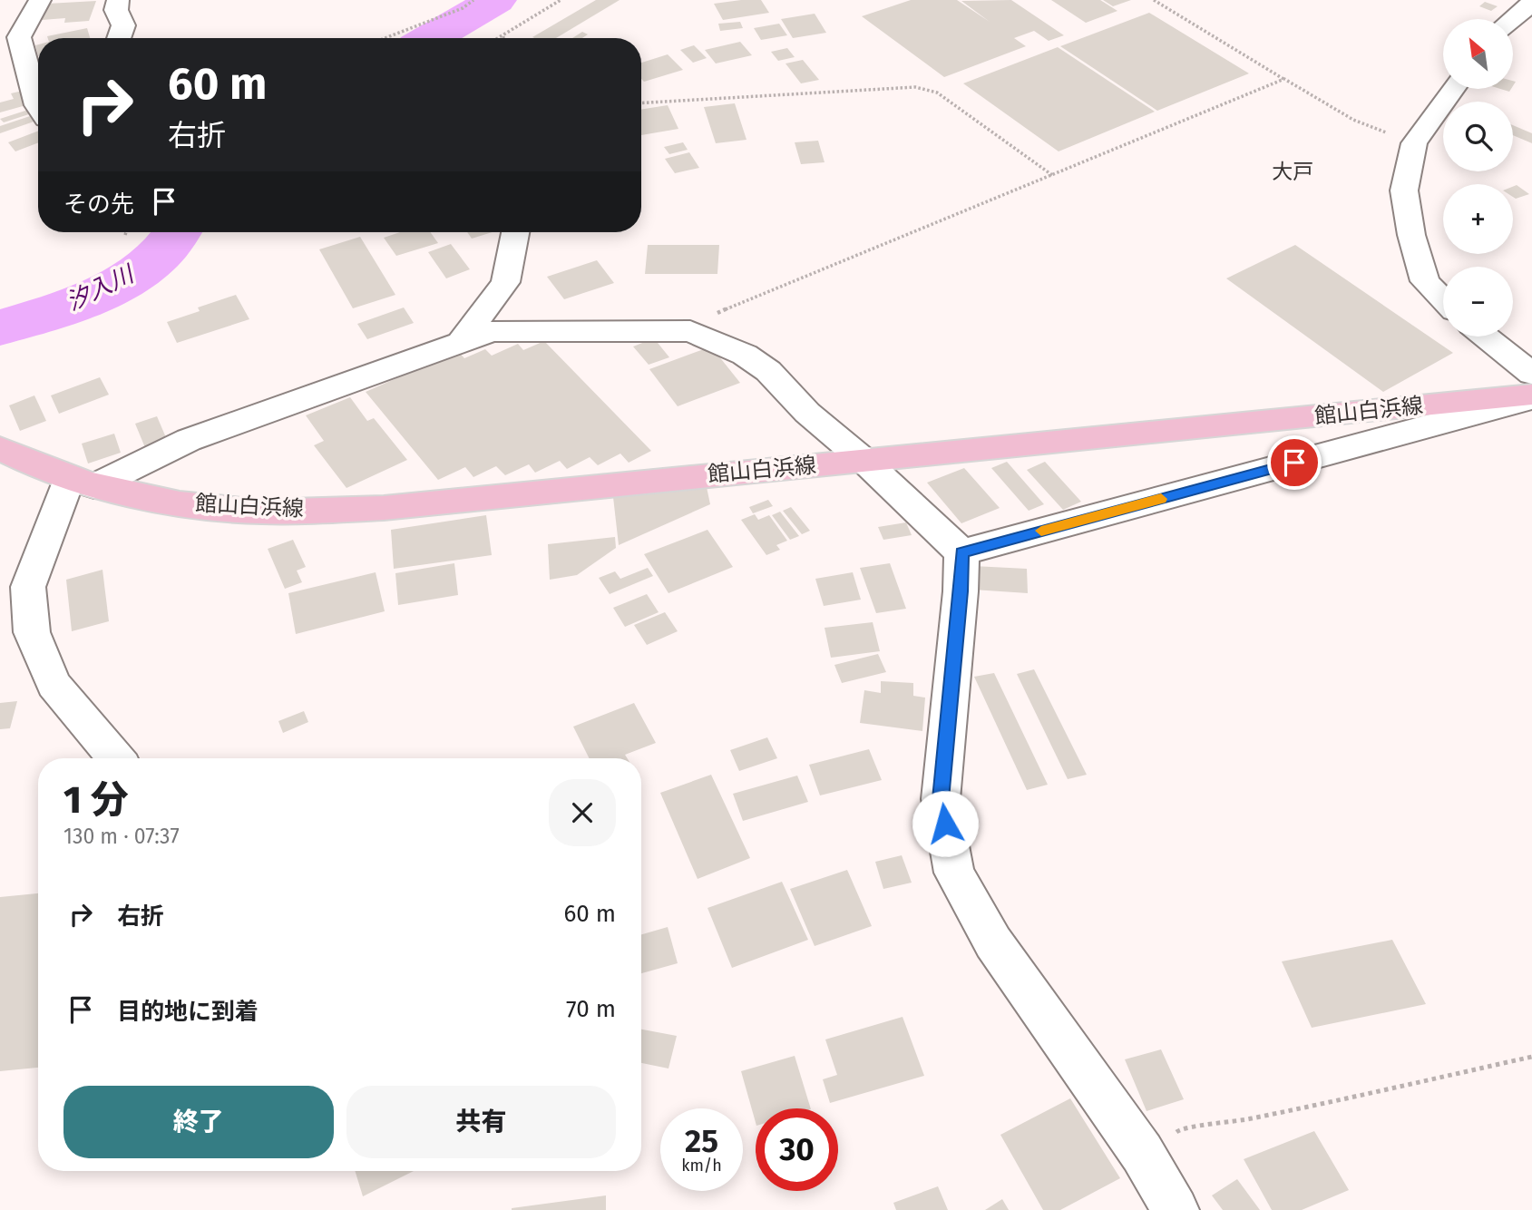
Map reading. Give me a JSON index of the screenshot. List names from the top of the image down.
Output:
{
  "streets": {
    "main road": ["館山白浜線"]
  },
  "districts": ["大戸"],
  "water": ["汐入川"],
  "north": "top left",
  "page": {
    "map_buttons": ["+", "−"],
    "turn": ["60 m", "右折"],
    "then": "その先",
    "heading": ["1 分", "130 m · 07:37"],
    "list": [
      {
        "name": "右折",
        "value": "60 m"
      },
      {
        "name": "目的地に到着",
        "value": "70 m"
      }
    ],
    "buttons": ["終了", "共有"],
    "speed": "25 km/h",
    "limit": "30"
  }
}
